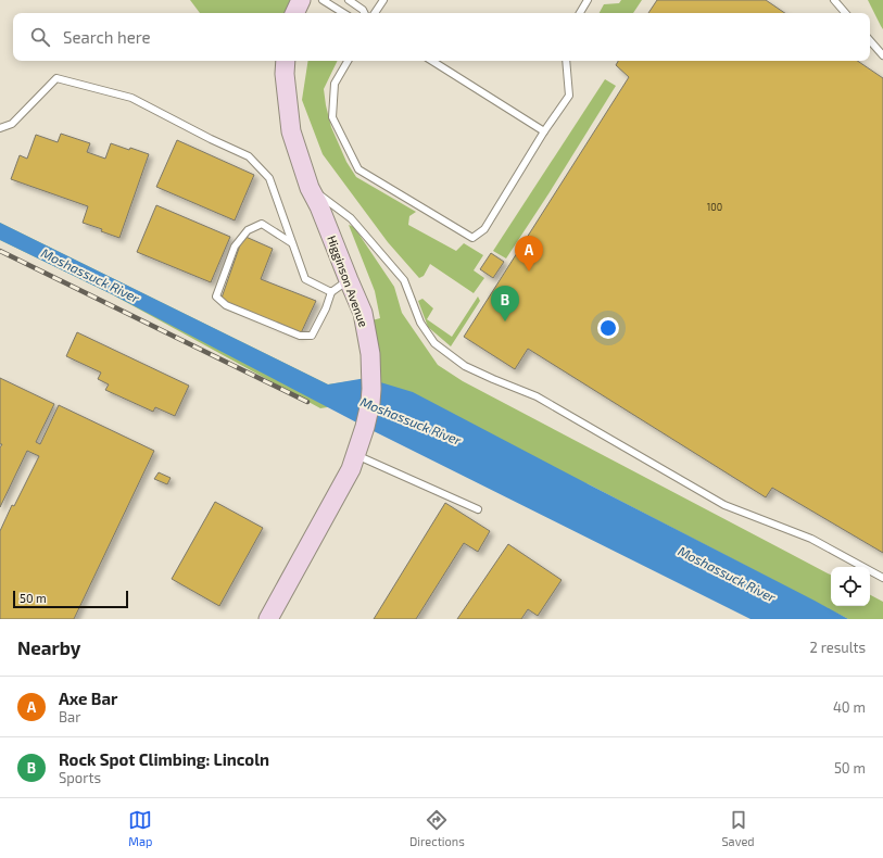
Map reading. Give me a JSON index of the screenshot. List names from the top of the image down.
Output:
{
  "streets": {
    "street": ["Higginson Avenue"]
  },
  "water": ["Moshassuck River"],
  "house_numbers": ["100"],
  "scale_bar": "50 m",
  "page": {
    "search": "Search here",
    "pins": ["A", "B"],
    "scale": "50 m",
    "heading": ["Nearby", "2 results"],
    "list": [
      {
        "mark": "A",
        "name": "Axe Bar",
        "note": "Bar",
        "value": "40 m"
      },
      {
        "mark": "B",
        "name": "Rock Spot Climbing: Lincoln",
        "note": "Sports",
        "value": "50 m"
      }
    ],
    "nav": ["Map", "Directions", "Saved"]
  }
}
